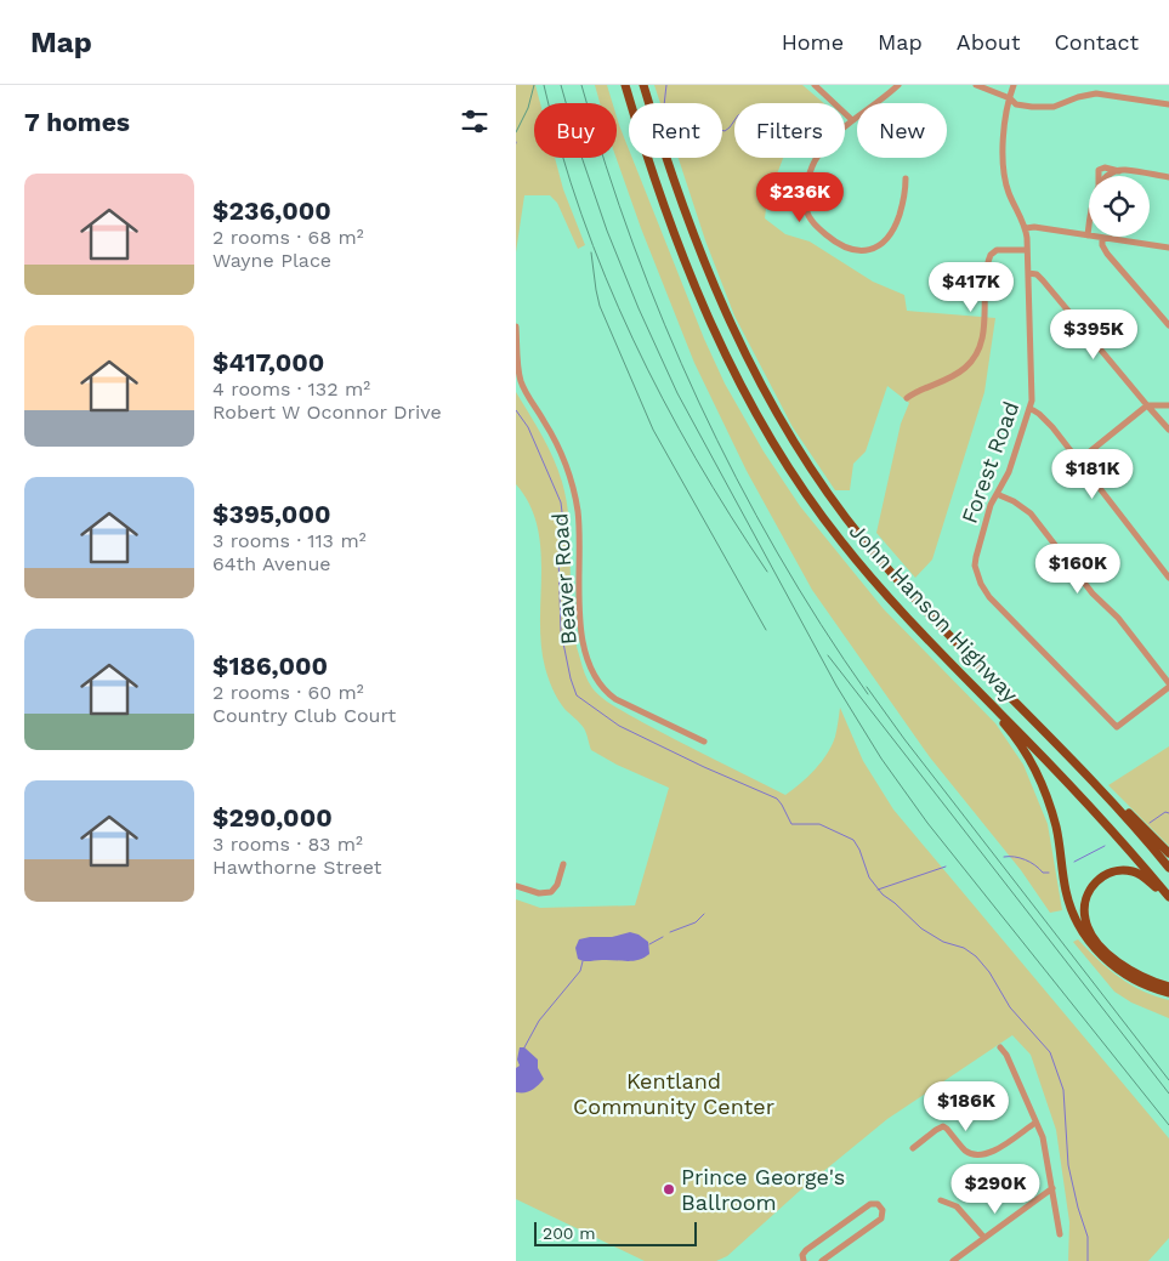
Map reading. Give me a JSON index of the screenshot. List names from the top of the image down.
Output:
{
  "streets": {
    "highway": ["John Hanson Highway"],
    "street": ["Forest Road", "Beaver Road"]
  },
  "parks": ["Kentland Community Center"],
  "places": ["Prince George's Ballroom"],
  "scale_bar": "200 m",
  "page": {
    "header": "Map",
    "nav": [
      "Home",
      "Map",
      "About",
      "Contact"
    ],
    "heading": "7 homes",
    "chip": [
      "Buy",
      "Rent",
      "Filters",
      "New"
    ],
    "list": [
      {
        "name": "$236,000",
        "note": "2 rooms · 68 m² · Wayne Place"
      },
      {
        "name": "$417,000",
        "note": "4 rooms · 132 m² · Robert W Oconnor Drive"
      },
      {
        "name": "$395,000",
        "note": "3 rooms · 113 m² · 64th Avenue"
      },
      {
        "name": "$186,000",
        "note": "2 rooms · 60 m² · Country Club Court"
      },
      {
        "name": "$290,000",
        "note": "3 rooms · 83 m² · Hawthorne Street"
      }
    ],
    "price": [
      "$236K",
      "$417K",
      "$395K",
      "$181K",
      "$160K",
      "$186K",
      "$290K"
    ],
    "scale": "200 m"
  }
}
